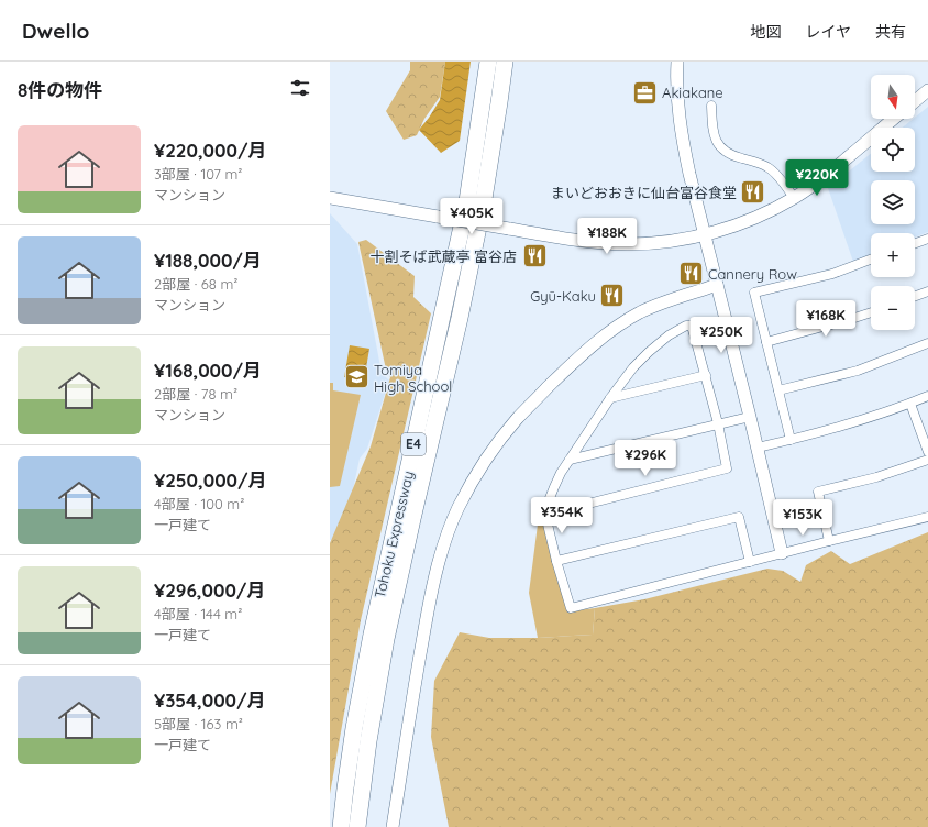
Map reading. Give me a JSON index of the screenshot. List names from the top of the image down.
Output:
{
  "streets": {
    "highway": ["E4", "Tohoku Expressway"]
  },
  "places": {
    "office": ["Akiakane"],
    "restaurant": [
      "まいどおおきに仙台富谷食堂",
      "十割そば武蔵亭 富谷店",
      "Cannery Row",
      "Gyū-Kaku"
    ],
    "school or university": ["Tomiya High School"]
  },
  "north": "bottom",
  "page": {
    "header": "Dwello",
    "nav": ["地図", "レイヤ", "共有"],
    "heading": "8件の物件",
    "map_buttons": ["+", "−"],
    "list": [
      {
        "name": "¥220,000/月",
        "note": "3部屋 · 107 m² · マンション"
      },
      {
        "name": "¥188,000/月",
        "note": "2部屋 · 68 m² · マンション"
      },
      {
        "name": "¥168,000/月",
        "note": "2部屋 · 78 m² · マンション"
      },
      {
        "name": "¥250,000/月",
        "note": "4部屋 · 100 m² · 一戸建て"
      },
      {
        "name": "¥296,000/月",
        "note": "4部屋 · 144 m² · 一戸建て"
      },
      {
        "name": "¥354,000/月",
        "note": "5部屋 · 163 m² · 一戸建て"
      }
    ],
    "price": [
      "¥220K",
      "¥405K",
      "¥188K",
      "¥168K",
      "¥250K",
      "¥296K",
      "¥354K",
      "¥153K"
    ]
  }
}
